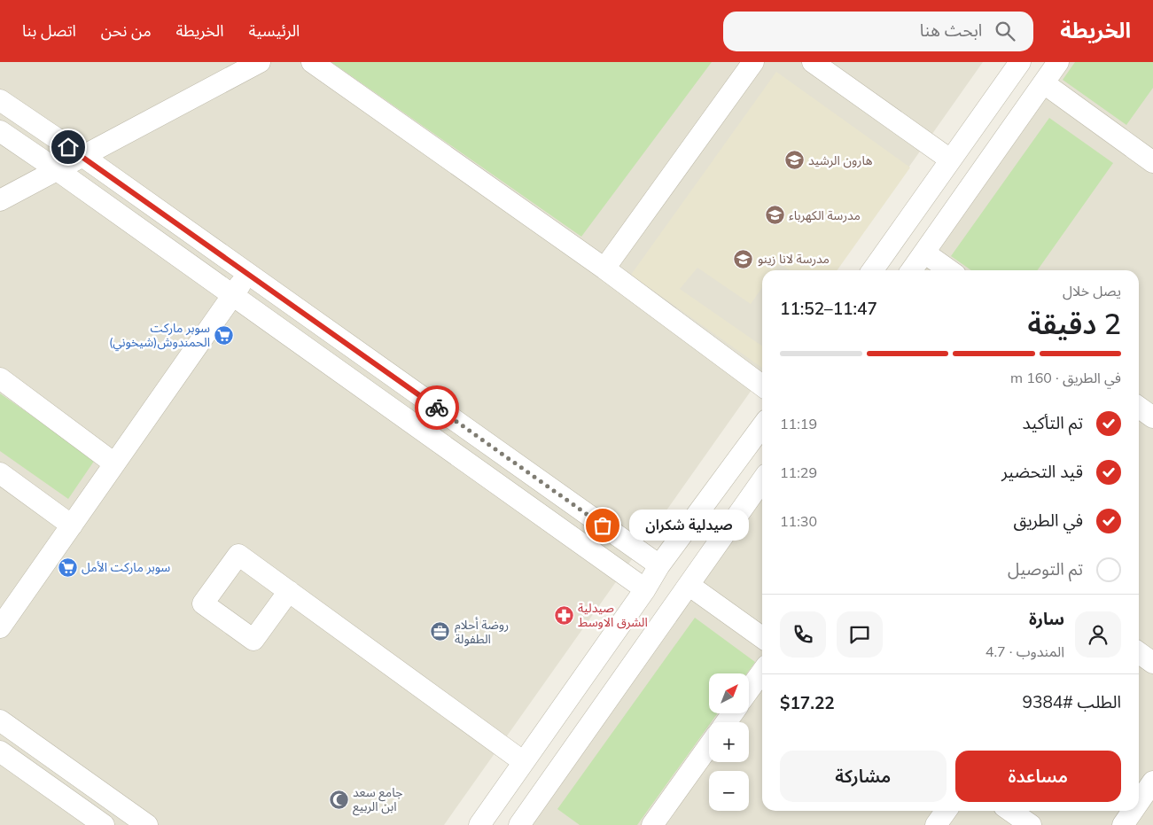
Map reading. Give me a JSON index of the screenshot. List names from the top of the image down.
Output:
{
  "places": {
    "school or university": ["هارون الرشيد", "مدرسة الكهرباء", "مدرسة لانا زينو"],
    "supermarket": ["سوبر ماركت الحمندوش(شيخوني)", "سوبر ماركت الأمل"],
    "other": ["صيدلية شكران"],
    "pharmacy": ["صيدلية الشرق الاوسط"],
    "office": ["روضة أحلام الطفولة"],
    "mosque": ["جامع سعد ابن الربيع"]
  },
  "north": "top right",
  "page": {
    "header": "الخريطة",
    "search": "ابحث هنا",
    "nav": [
      "الرئيسية",
      "الخريطة",
      "من نحن",
      "اتصل بنا"
    ],
    "heading": ["2 دقيقة", "يصل خلال", "11:47–11:52"],
    "panel": [
      "سارة",
      "المندوب · 4.7",
      "الطلب #9384",
      "$17.22"
    ],
    "bar": "في الطريق · 160 m",
    "list": [
      ["تم التأكيد", "11:19"],
      ["قيد التحضير", "11:29"],
      ["في الطريق", "11:30"],
      "تم التوصيل"
    ],
    "bubble": "صيدلية شكران",
    "map_buttons": ["+", "−"],
    "buttons": ["مساعدة", "مشاركة"]
  }
}
